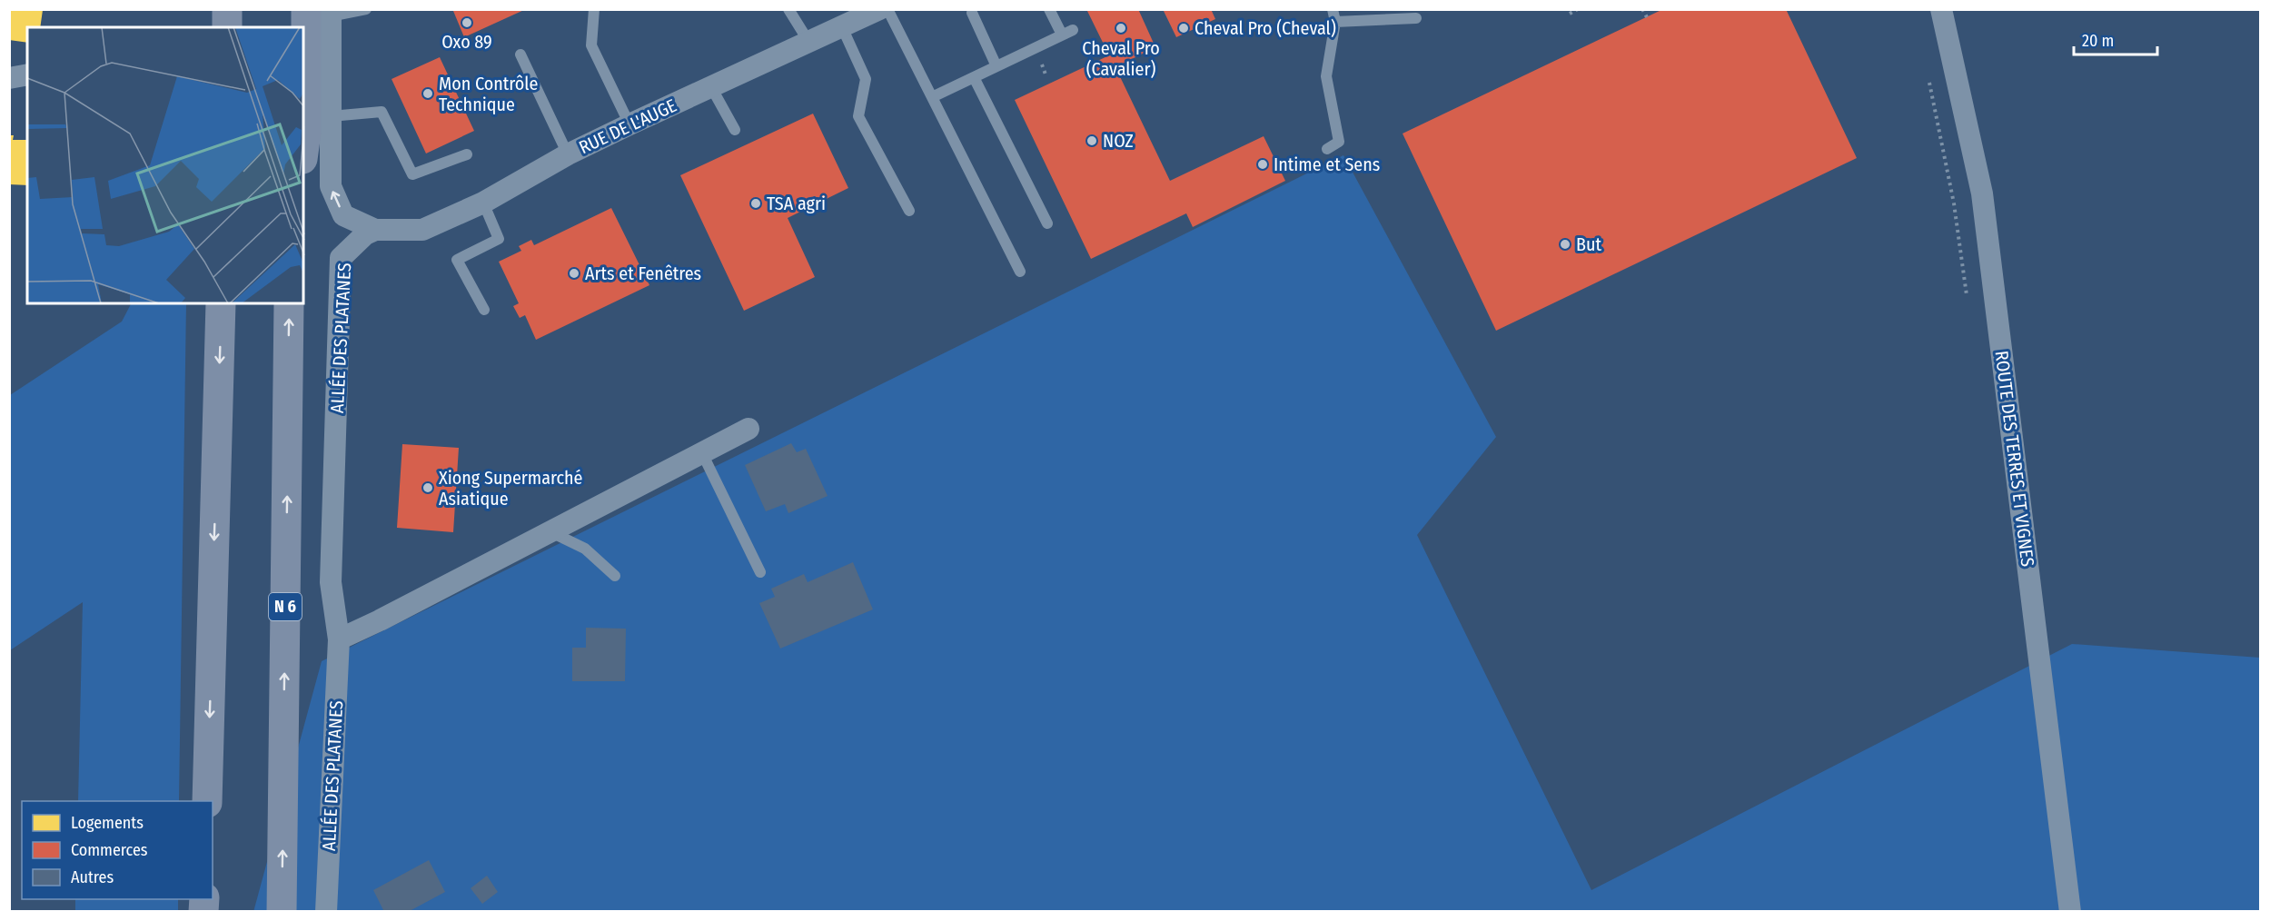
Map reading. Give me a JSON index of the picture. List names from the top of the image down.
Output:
{
  "streets": {
    "main road": ["N 6"],
    "street": ["RUE DE L'AUGE", "ALLÉE DES PLATANES", "ROUTE DES TERRES ET VIGNES"]
  },
  "crossings": [
    ["RUE DE L'AUGE", "ALLÉE DES PLATANES"]
  ],
  "places": [
    "Oxo 89",
    "Cheval Pro (Cavalier)",
    "Cheval Pro (Cheval)",
    "Mon Contrôle Technique",
    "NOZ",
    "Intime et Sens",
    "TSA agri",
    "But",
    "Arts et Fenêtres",
    "Xiong Supermarché Asiatique"
  ],
  "legend": ["Logements", "Commerces", "Autres"],
  "scale_bar": "20 m"
}
